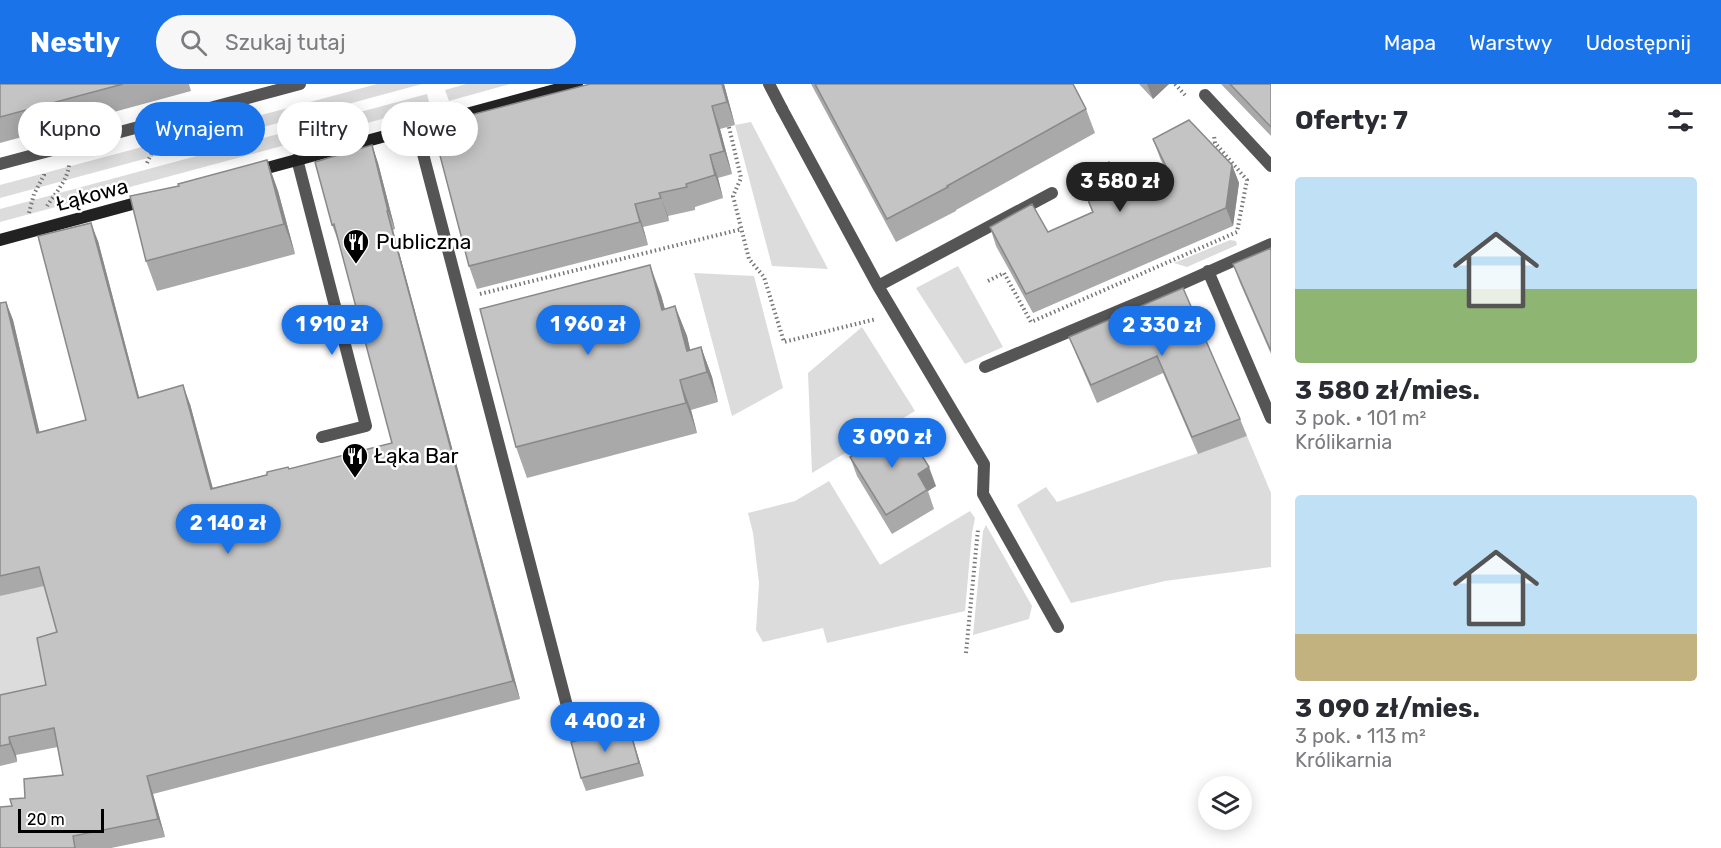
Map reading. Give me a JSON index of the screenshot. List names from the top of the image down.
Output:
{
  "streets": {
    "street": ["Łąkowa"]
  },
  "places": {
    "restaurant": ["Publiczna", "Łąka Bar"]
  },
  "scale_bar": "20 m",
  "page": {
    "header": "Nestly",
    "search": "Szukaj tutaj",
    "nav": ["Mapa", "Warstwy", "Udostępnij"],
    "heading": "Oferty: 7",
    "chip": [
      "Kupno",
      "Wynajem",
      "Filtry",
      "Nowe"
    ],
    "list": [
      {
        "name": "3 580 zł/mies.",
        "note": "3 pok. · 101 m² · Królikarnia"
      },
      {
        "name": "3 090 zł/mies.",
        "note": "3 pok. · 113 m² · Królikarnia"
      }
    ],
    "price": [
      "3 580 zł",
      "1 910 zł",
      "1 960 zł",
      "2 330 zł",
      "3 090 zł",
      "2 140 zł",
      "4 400 zł"
    ],
    "scale": "20 m"
  }
}
